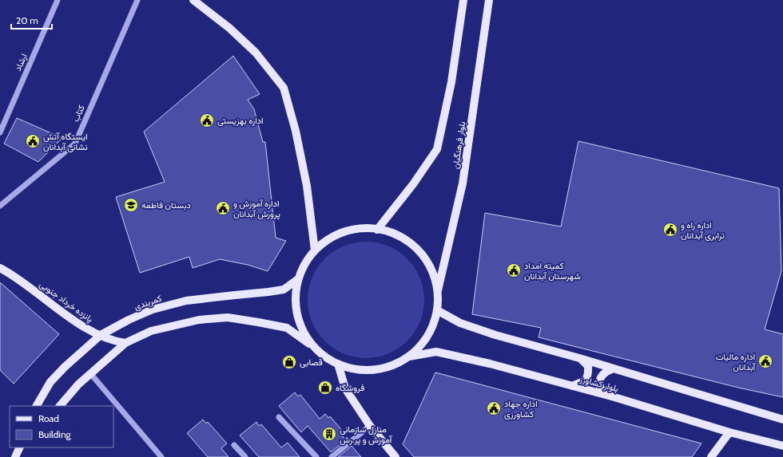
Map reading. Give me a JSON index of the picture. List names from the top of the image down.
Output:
{
  "streets": {
    "main road": [
      "بلوار فرهنگیان",
      "پانزده خرداد جنوبی",
      "کمربندی",
      "بلوار کشاورز"
    ],
    "street": ["ارشاد", "کتاب"]
  },
  "crossings": [
    ["پانزده خرداد جنوبی", "کمربندی"]
  ],
  "places": {
    "public building": [
      "اداره بهزیستی",
      "ایستگاه آتش نشانی آبدانان",
      "اداره آموزش و پرورش آبدانان",
      "اداره راه و ترابری آبدانان",
      "کمیته امداد شهرستان آبدانان",
      "اداره مالیات آبدانان",
      "اداره جهاد کشاورزی"
    ],
    "school or university": ["دبستان فاطمه"],
    "shop": ["قصابی", "فروشگاه"],
    "building": ["منازل سازمانی آموزش و پر.رش"]
  },
  "legend": ["Road", "Building"],
  "scale_bar": "20 m"
}
